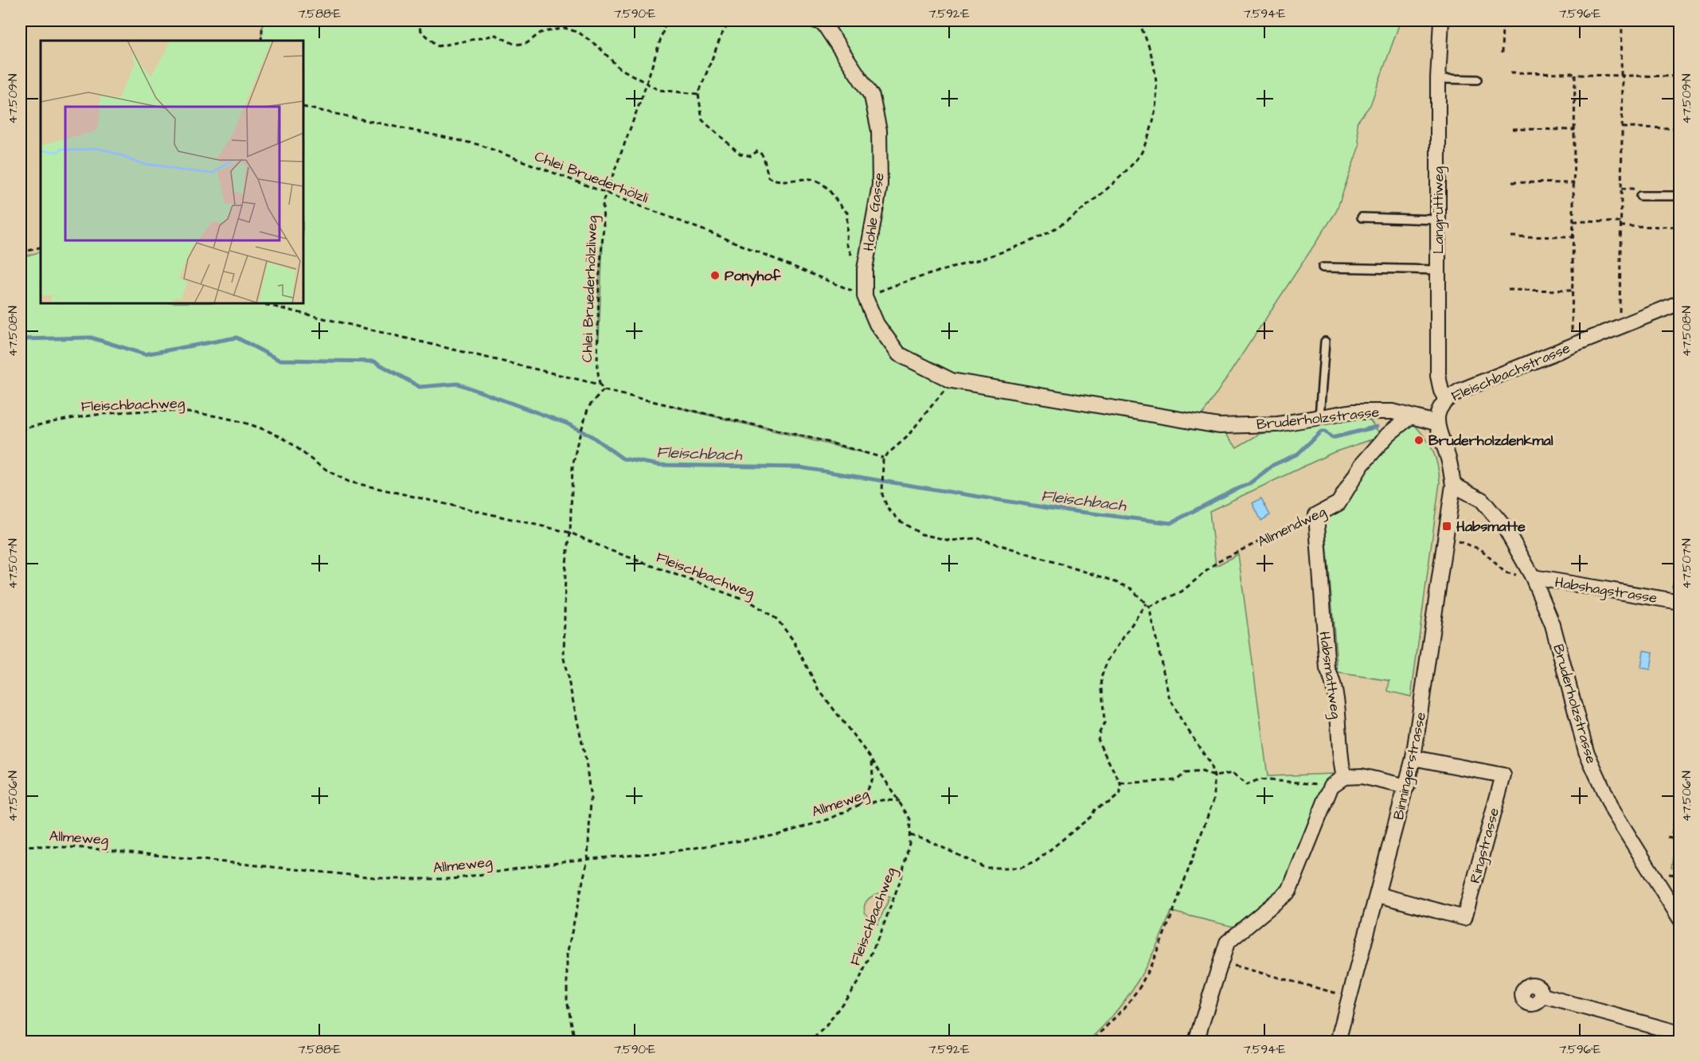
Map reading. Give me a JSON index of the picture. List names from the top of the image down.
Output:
{
  "streets": {
    "street": [
      "Langrüttiweg",
      "Hohle Gasse",
      "Fleischbachstrasse",
      "Bruderholzstrasse",
      "Allmendweg",
      "Habshagstrasse",
      "Habsmattweg",
      "Binningerstrasse",
      "Ringstrasse"
    ],
    "path": [
      "Chlei Bruederhölzli",
      "Chlei Bruederhölzliweg",
      "Fleischbachweg",
      "Allmeweg"
    ]
  },
  "crossings": [
    ["Chlei Bruederhölzli", "Hohle Gasse"],
    ["Chlei Bruederhölzli", "Chlei Bruederhölzliweg"],
    ["Langrüttiweg", "Fleischbachstrasse"],
    ["Hohle Gasse", "Bruderholzstrasse"],
    ["Fleischbachstrasse", "Bruderholzstrasse"],
    ["Fleischbachweg", "Allmeweg"],
    ["Bruderholzstrasse", "Allmendweg"],
    ["Bruderholzstrasse", "Habshagstrasse"],
    ["Bruderholzstrasse", "Binningerstrasse"],
    ["Allmendweg", "Habsmattweg"],
    ["Binningerstrasse", "Ringstrasse"]
  ],
  "water": ["Fleischbach"],
  "places": {
    "other": ["Ponyhof", "Bruderholzdenkmal"],
    "transit": ["Habsmatte"]
  },
  "coordinates": [
    "7.588°E",
    "7.590°E",
    "7.592°E",
    "7.594°E",
    "7.596°E",
    "47.509°N",
    "47.508°N",
    "47.507°N",
    "47.506°N"
  ]
}
